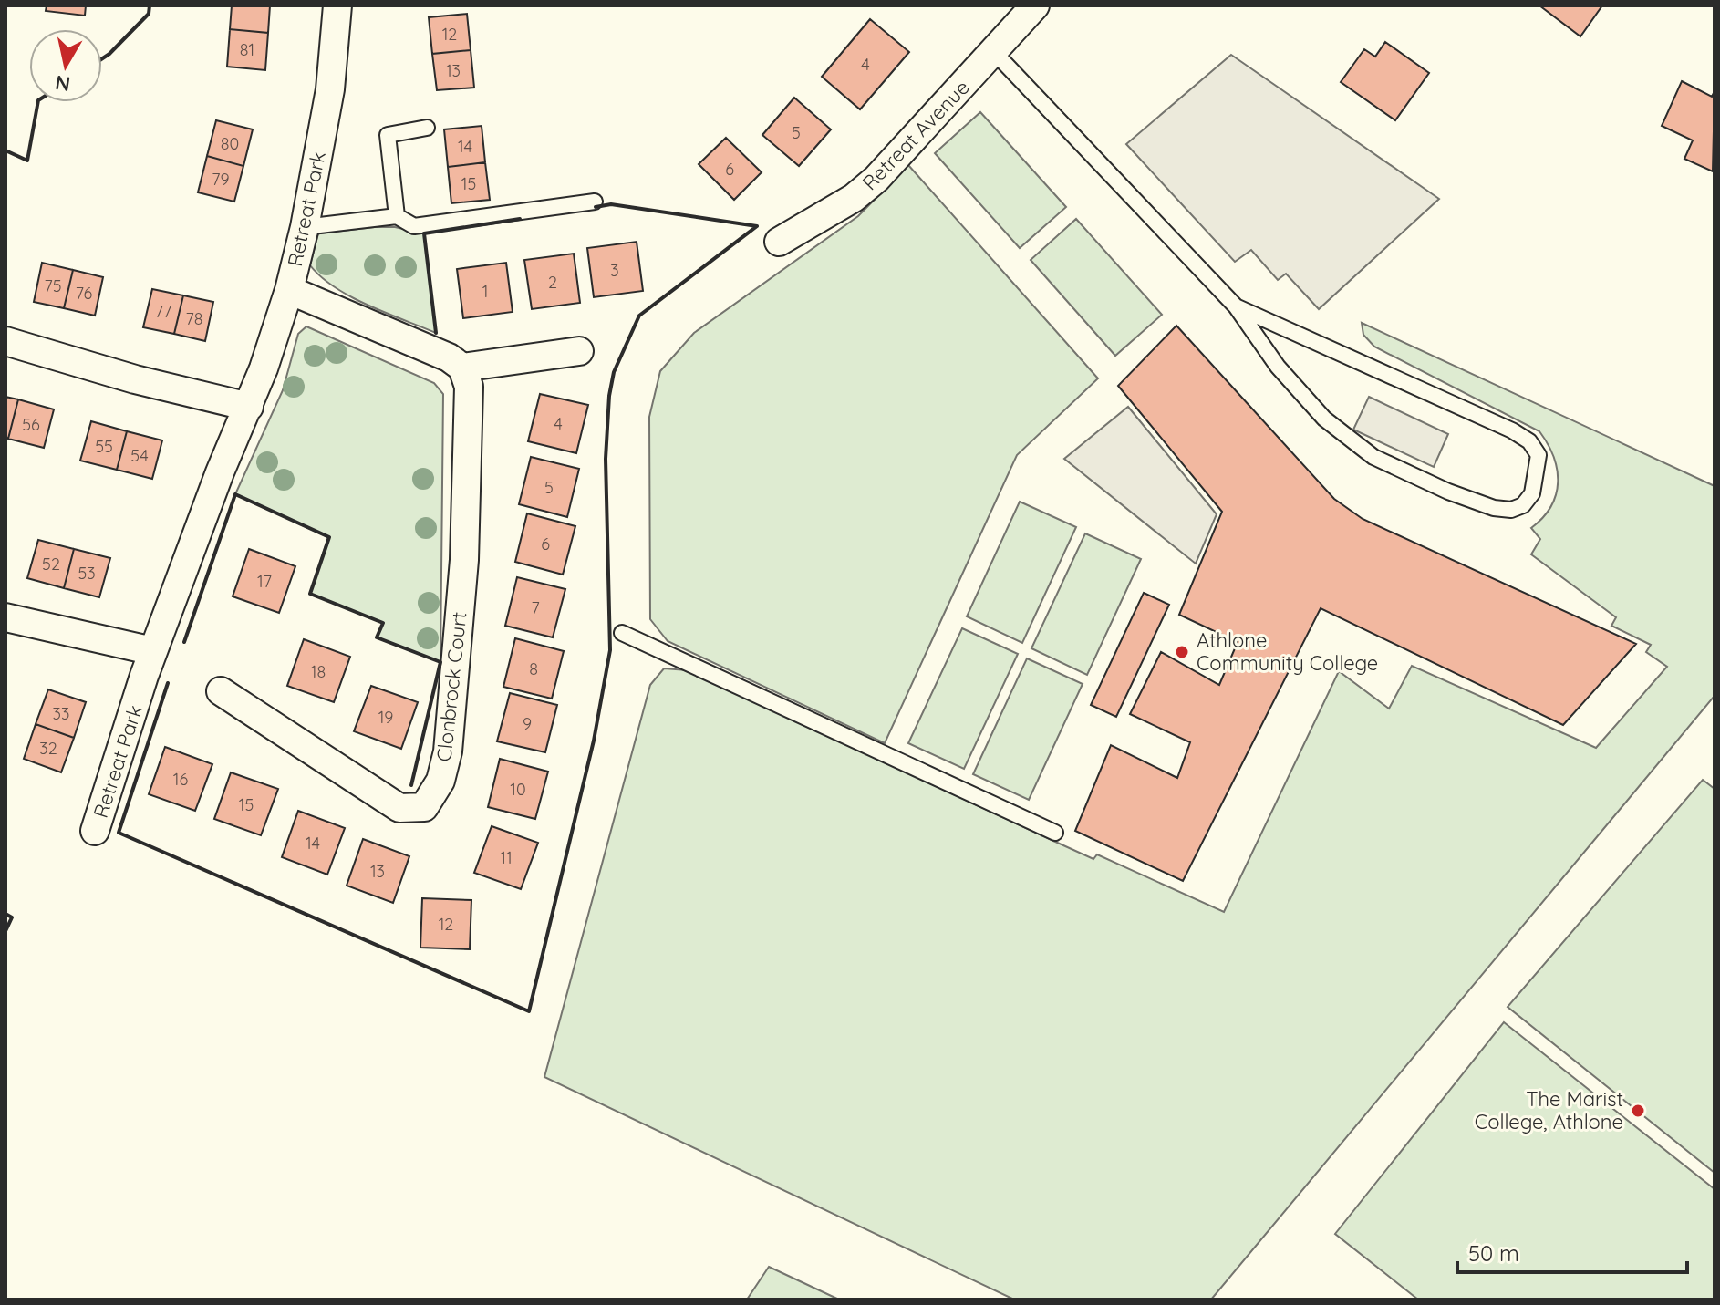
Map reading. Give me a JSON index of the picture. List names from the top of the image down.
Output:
{
  "streets": {
    "street": ["Retreat Avenue", "Retreat Park", "Clonbrock Court"]
  },
  "places": ["Athlone Community College", "The Marist College, Athlone"],
  "house_numbers": [
    "12",
    "81",
    "4",
    "13",
    "5",
    "80",
    "14",
    "6",
    "79",
    "15",
    "3",
    "2",
    "75",
    "1",
    "76",
    "77",
    "78",
    "4",
    "56",
    "55",
    "54",
    "5",
    "6",
    "52",
    "53",
    "17",
    "7",
    "8",
    "18",
    "33",
    "19",
    "9",
    "32",
    "16",
    "10",
    "15",
    "14",
    "11",
    "13",
    "12"
  ],
  "scale_bar": "50 m",
  "north": "bottom"
}
